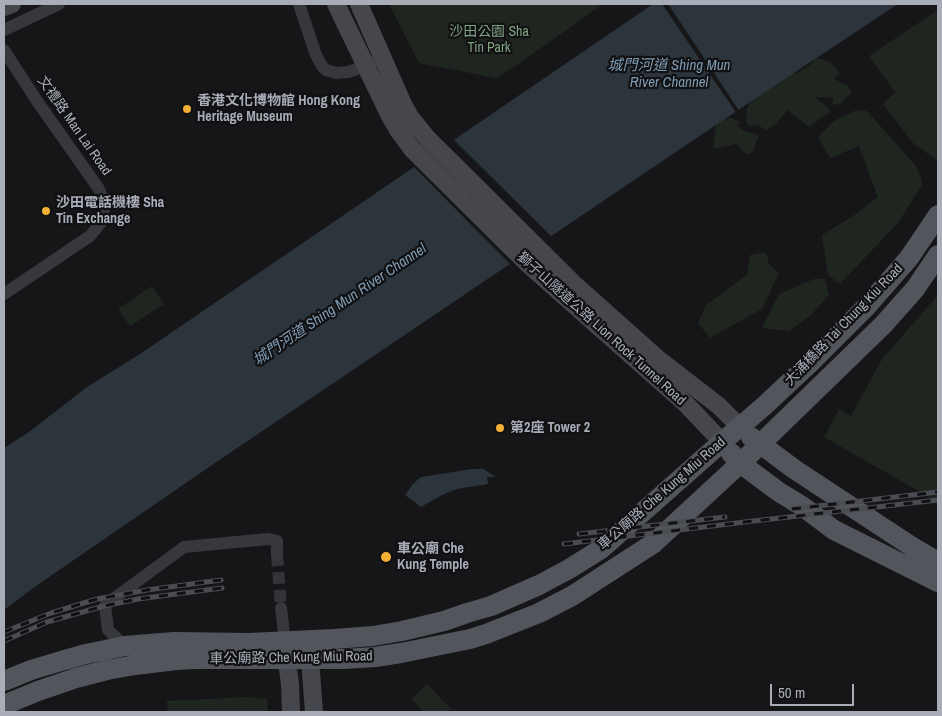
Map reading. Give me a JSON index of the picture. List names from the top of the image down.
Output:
{
  "streets": {
    "main road": ["大涌橋路 Tai Chung Kiu Road", "獅子山隧道公路 Lion Rock Tunnel Road", "車公廟路 Che Kung Miu Road"],
    "street": ["文禮路 Man Lai Road"]
  },
  "crossings": [
    ["大涌橋路 Tai Chung Kiu Road", "獅子山隧道公路 Lion Rock Tunnel Road"],
    ["大涌橋路 Tai Chung Kiu Road", "車公廟路 Che Kung Miu Road"],
    ["獅子山隧道公路 Lion Rock Tunnel Road", "車公廟路 Che Kung Miu Road"]
  ],
  "water": ["城門河道 Shing Mun River Channel"],
  "parks": ["沙田公園 Sha Tin Park"],
  "places": [
    "香港文化博物館 Hong Kong Heritage Museum",
    "沙田電話機樓 Sha Tin Exchange",
    "第2座 Tower 2",
    "車公廟 Che Kung Temple"
  ],
  "scale_bar": "50 m"
}
